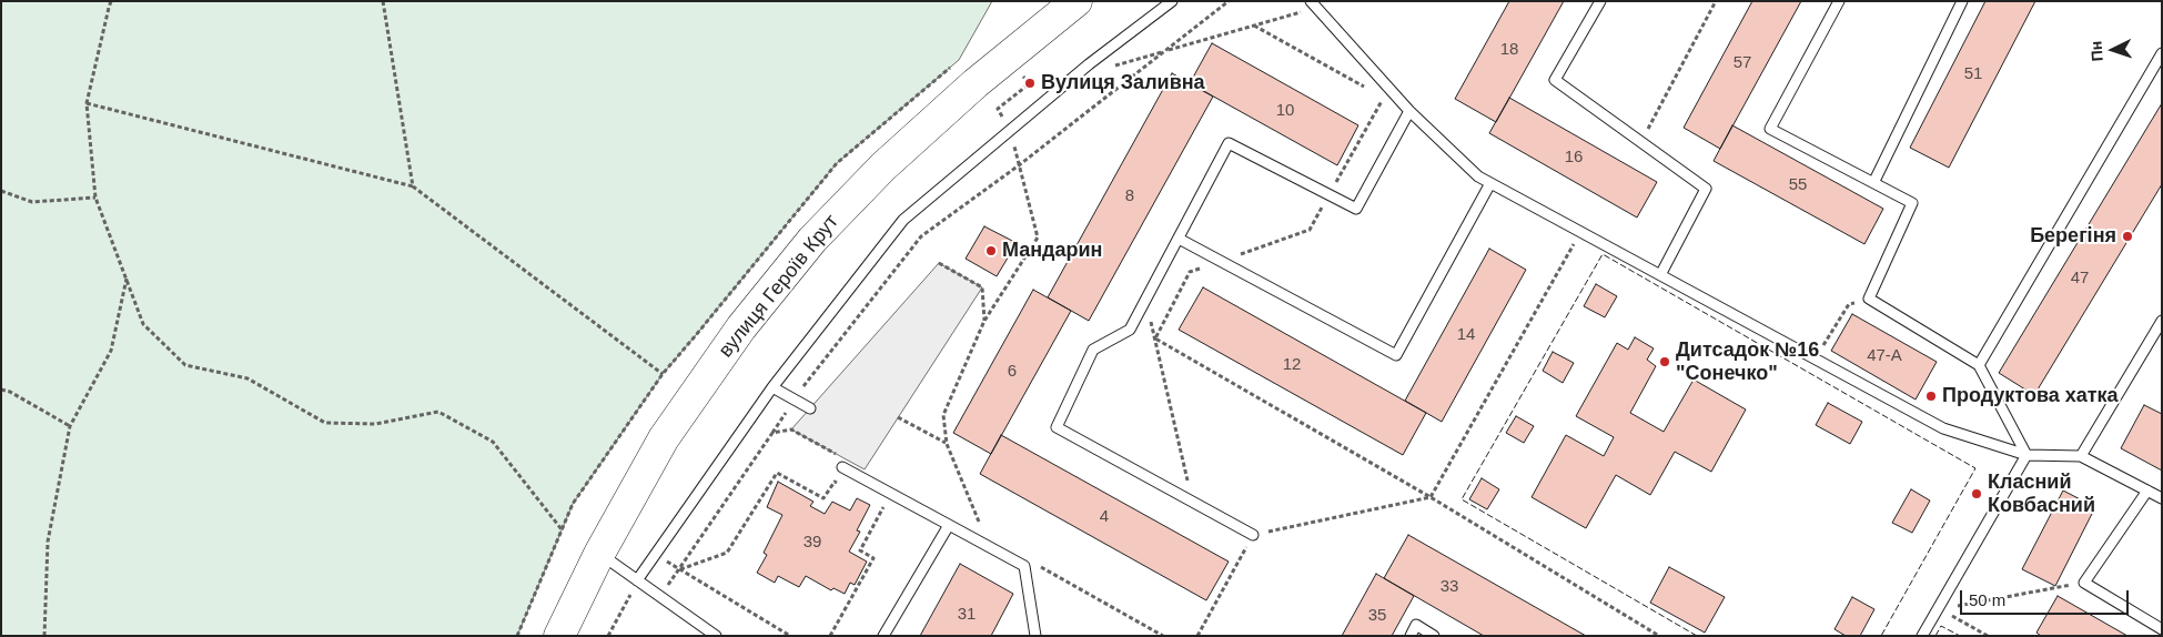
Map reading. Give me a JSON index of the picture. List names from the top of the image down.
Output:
{
  "streets": {
    "main road": ["вулиця Героїв Крут"]
  },
  "places": [
    "Вулиця Заливна",
    "Берегіня",
    "Мандарин",
    "Дитсадок №16 \"Сонечко\"",
    "Продуктова хатка",
    "Класний Ковбасний"
  ],
  "house_numbers": [
    "18",
    "57",
    "51",
    "10",
    "16",
    "55",
    "8",
    "47",
    "14",
    "47-А",
    "12",
    "6",
    "4",
    "39",
    "33",
    "31",
    "35"
  ],
  "scale_bar": "50 m",
  "north": "left"
}
